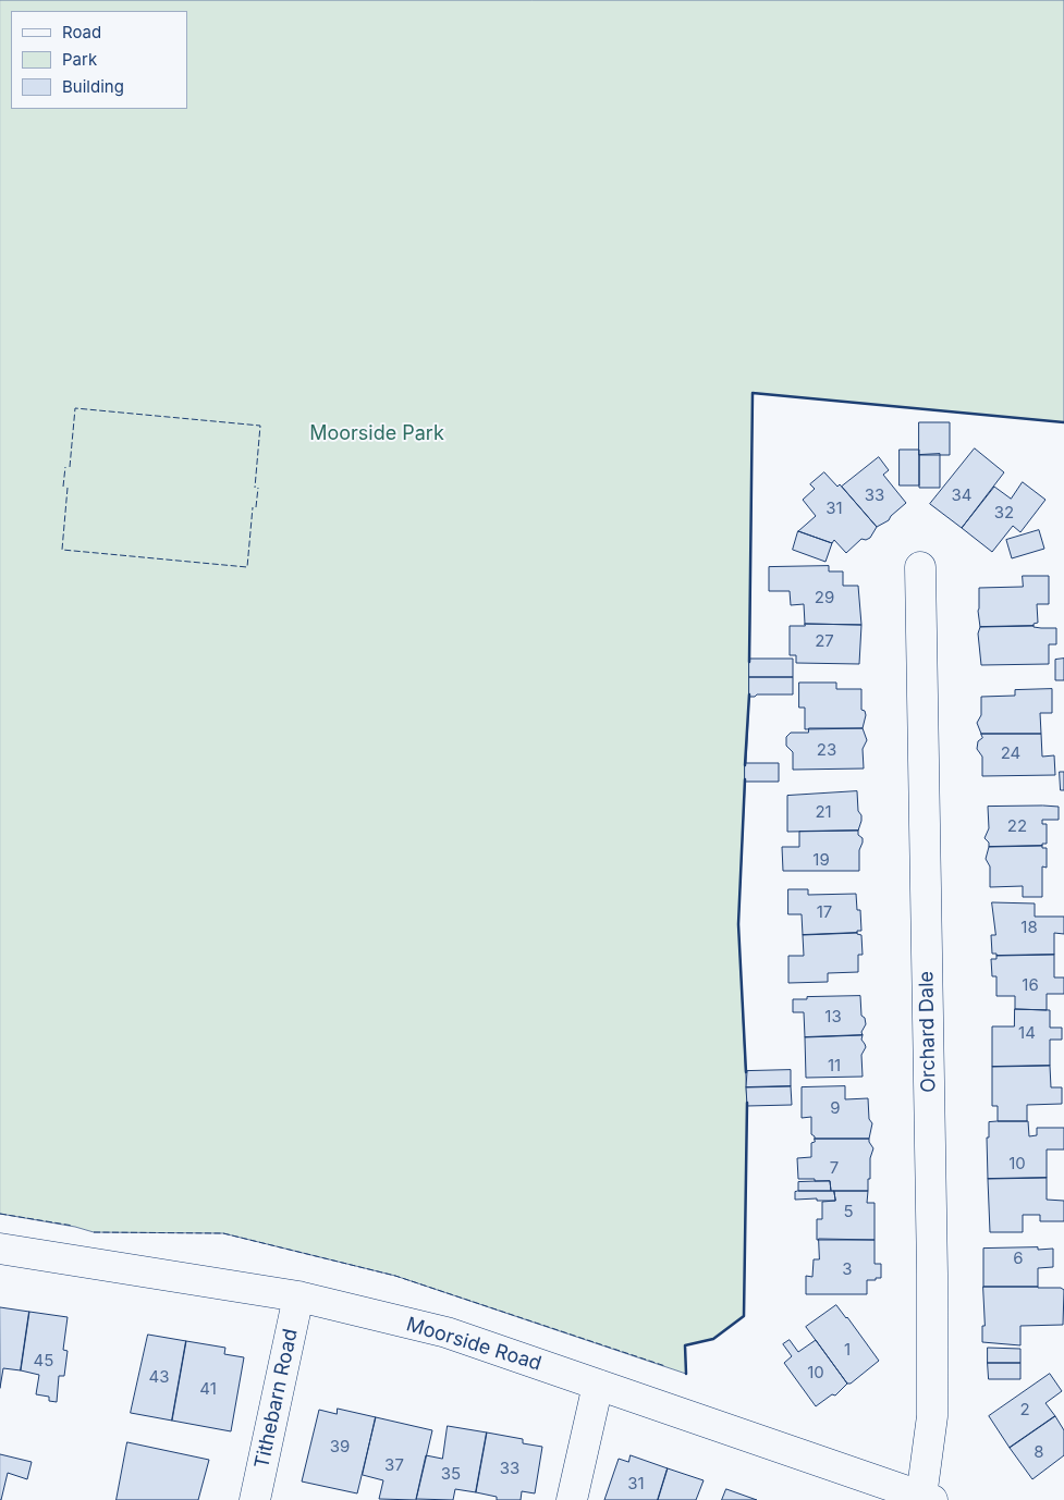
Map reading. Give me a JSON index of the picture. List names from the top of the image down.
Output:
{
  "streets": {
    "street": ["Orchard Dale", "Moorside Road", "Tithebarn Road"]
  },
  "crossings": [
    ["Orchard Dale", "Moorside Road"],
    ["Moorside Road", "Tithebarn Road"]
  ],
  "parks": ["Moorside Park"],
  "house_numbers": [
    "33",
    "34",
    "31",
    "32",
    "29",
    "27",
    "23",
    "24",
    "21",
    "22",
    "19",
    "17",
    "18",
    "16",
    "13",
    "14",
    "11",
    "9",
    "10",
    "7",
    "5",
    "6",
    "3",
    "1",
    "45",
    "10",
    "43",
    "41",
    "2",
    "39",
    "8",
    "37",
    "33",
    "35",
    "31"
  ],
  "legend": ["Road", "Park", "Building"]
}
